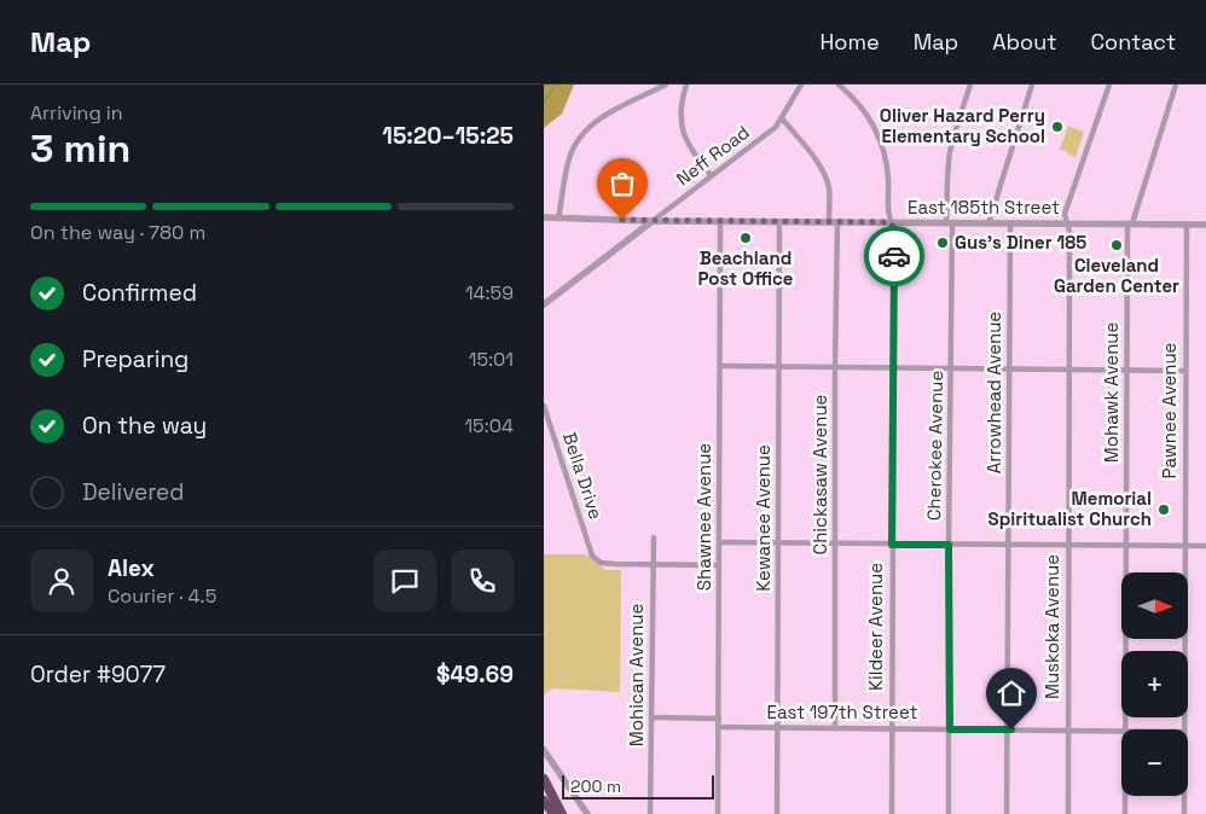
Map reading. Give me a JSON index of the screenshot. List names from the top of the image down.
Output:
{
  "streets": {
    "street": [
      "Neff Road",
      "East 185th Street",
      "Arrowhead Avenue",
      "Mohawk Avenue",
      "Pawnee Avenue",
      "Cherokee Avenue",
      "Chickasaw Avenue",
      "Bella Drive",
      "Shawnee Avenue",
      "Kewanee Avenue",
      "Kildeer Avenue",
      "Muskoka Avenue",
      "Mohican Avenue",
      "East 197th Street"
    ]
  },
  "crossings": [
    ["Neff Road", "East 185th Street"],
    ["East 185th Street", "Arrowhead Avenue"],
    ["East 185th Street", "Mohawk Avenue"],
    ["East 185th Street", "Pawnee Avenue"],
    ["East 185th Street", "Cherokee Avenue"],
    ["East 185th Street", "Chickasaw Avenue"],
    ["East 185th Street", "Shawnee Avenue"],
    ["East 185th Street", "Kewanee Avenue"],
    ["East 185th Street", "Kildeer Avenue"],
    ["East 185th Street", "Muskoka Avenue"],
    ["Arrowhead Avenue", "East 197th Street"],
    ["Cherokee Avenue", "East 197th Street"],
    ["Chickasaw Avenue", "East 197th Street"],
    ["Bella Drive", "Mohican Avenue"],
    ["Shawnee Avenue", "East 197th Street"],
    ["Kewanee Avenue", "East 197th Street"],
    ["Kildeer Avenue", "East 197th Street"],
    ["Muskoka Avenue", "East 197th Street"]
  ],
  "places": [
    "Oliver Hazard Perry Elementary School",
    "Beachland Post Office",
    "Gus's Diner 185",
    "Cleveland Garden Center",
    "Memorial Spiritualist Church"
  ],
  "scale_bar": "200 m",
  "north": "right",
  "page": {
    "header": "Map",
    "nav": [
      "Home",
      "Map",
      "About",
      "Contact"
    ],
    "heading": ["3 min", "Arriving in", "15:20–15:25"],
    "panel": [
      "Alex",
      "Courier · 4.5",
      "Order #9077",
      "$49.69"
    ],
    "bar": "On the way · 780 m",
    "list": [
      ["Confirmed", "14:59"],
      ["Preparing", "15:01"],
      ["On the way", "15:04"],
      "Delivered"
    ],
    "map_buttons": ["+", "−"],
    "scale": "200 m"
  }
}
